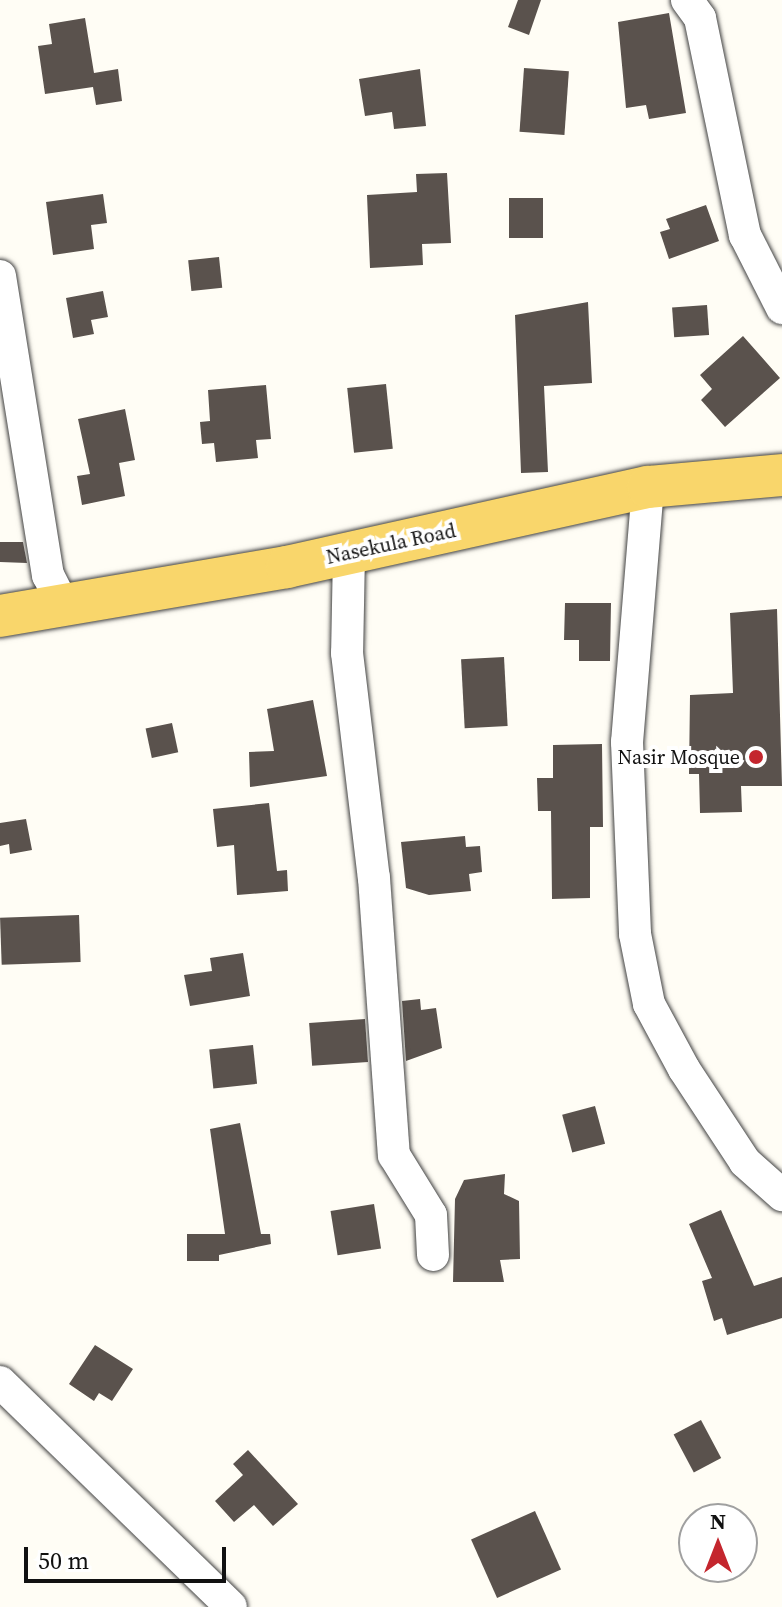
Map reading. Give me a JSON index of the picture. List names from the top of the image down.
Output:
{
  "streets": {
    "main road": ["Nasekula Road"]
  },
  "places": ["Nasir Mosque"],
  "scale_bar": "50 m",
  "north": "top"
}
